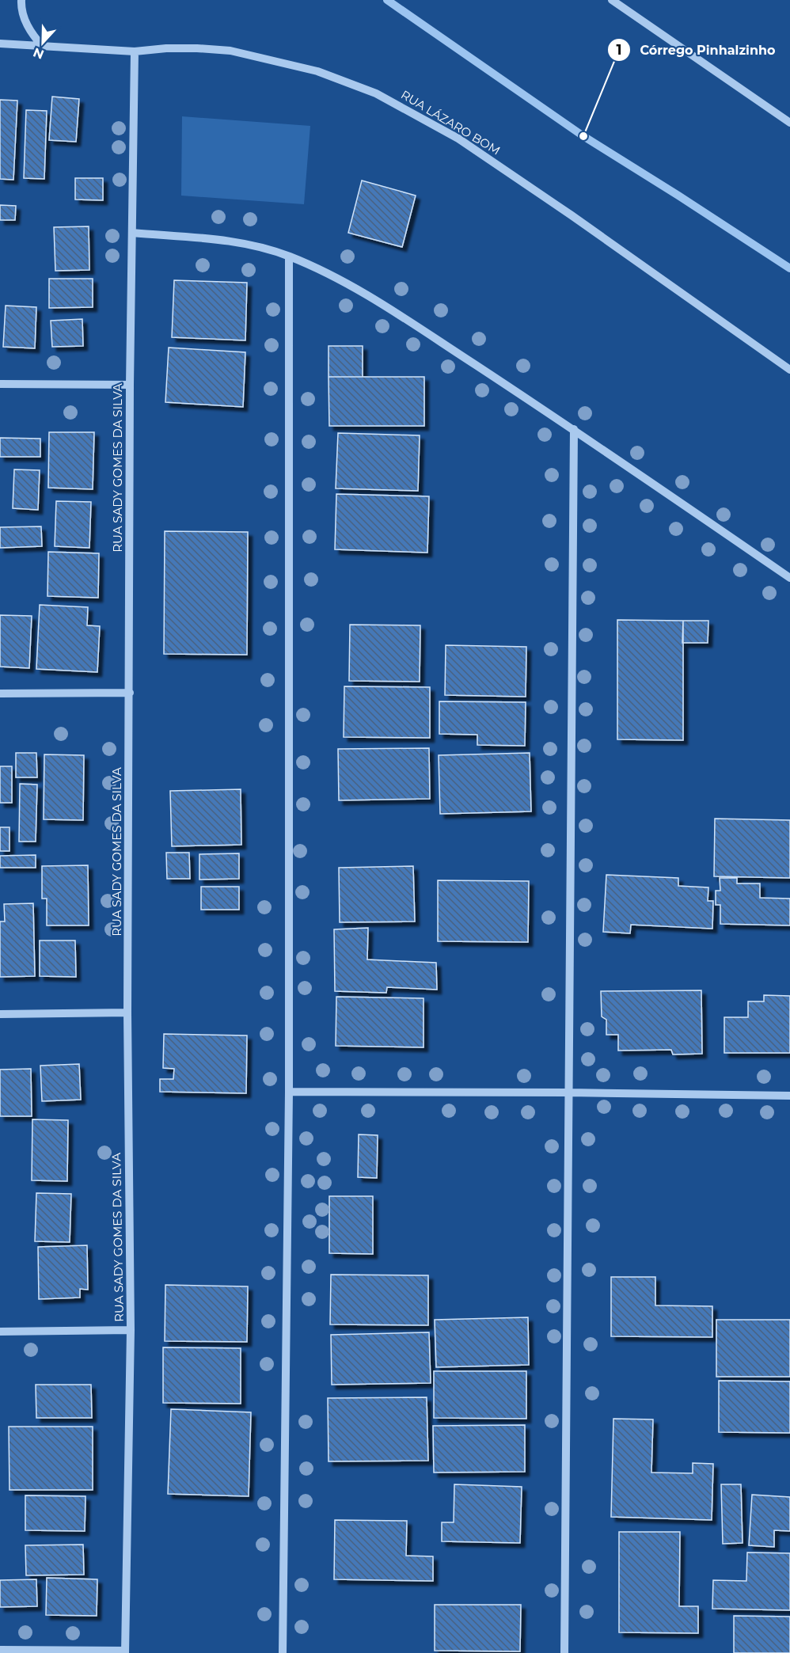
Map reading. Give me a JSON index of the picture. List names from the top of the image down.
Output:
{
  "streets": {
    "street": ["RUA LÁZARO BOM", "RUA SADY GOMES DA SILVA"]
  },
  "crossings": [
    ["RUA LÁZARO BOM", "RUA SADY GOMES DA SILVA"]
  ],
  "places": ["Córrego Pinhalzinho"],
  "north": "bottom"
}
